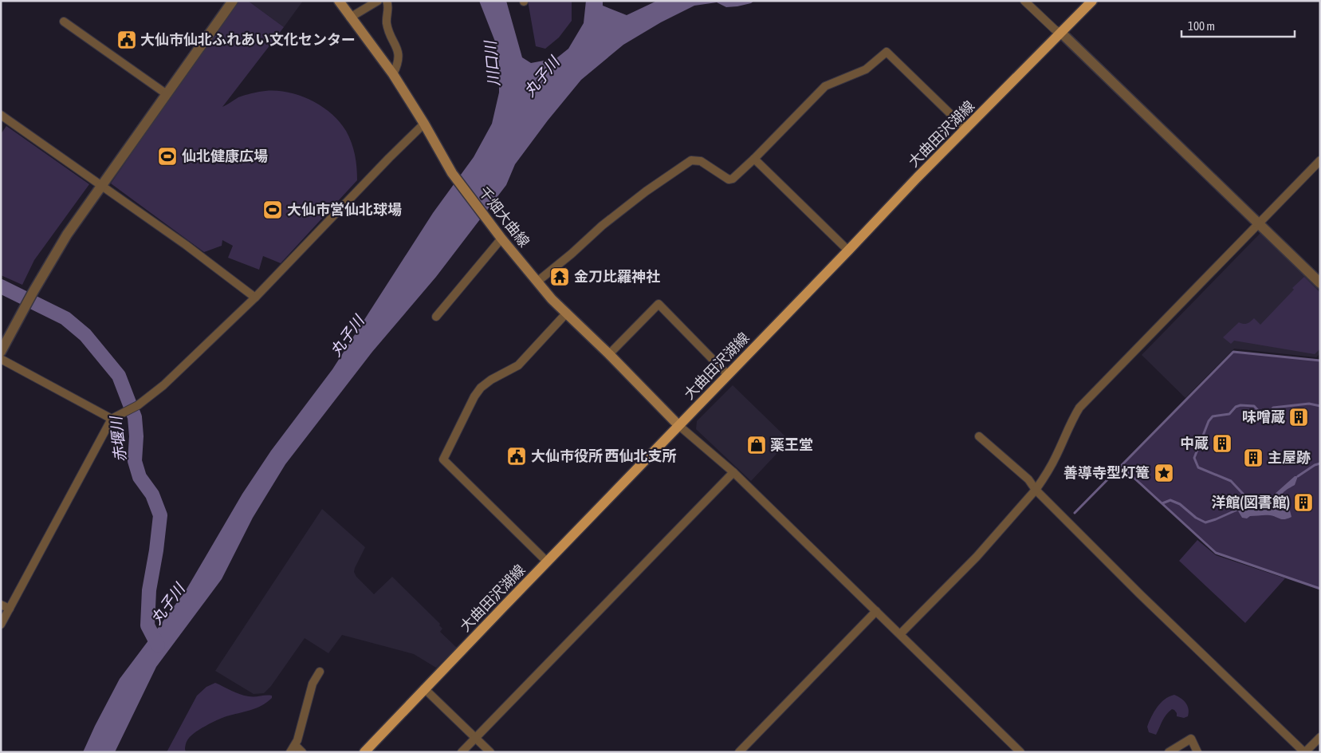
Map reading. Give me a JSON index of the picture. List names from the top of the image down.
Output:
{
  "streets": {
    "main road": ["大曲田沢湖線", "千畑大曲線"]
  },
  "crossings": [
    ["大曲田沢湖線", "千畑大曲線"]
  ],
  "water": ["川口川", "丸子川", "赤堰川"],
  "places": {
    "public building": ["大仙市仙北ふれあい文化センター", "大仙市役所 西仙北支所"],
    "sports": ["仙北健康広場", "大仙市営仙北球場"],
    "temple": ["金刀比羅神社"],
    "building": [
      "味噌蔵",
      "中蔵",
      "主屋跡",
      "洋館(図書館)"
    ],
    "shop": ["薬王堂"],
    "place": ["善導寺型灯篭"]
  },
  "scale_bar": "100 m"
}
